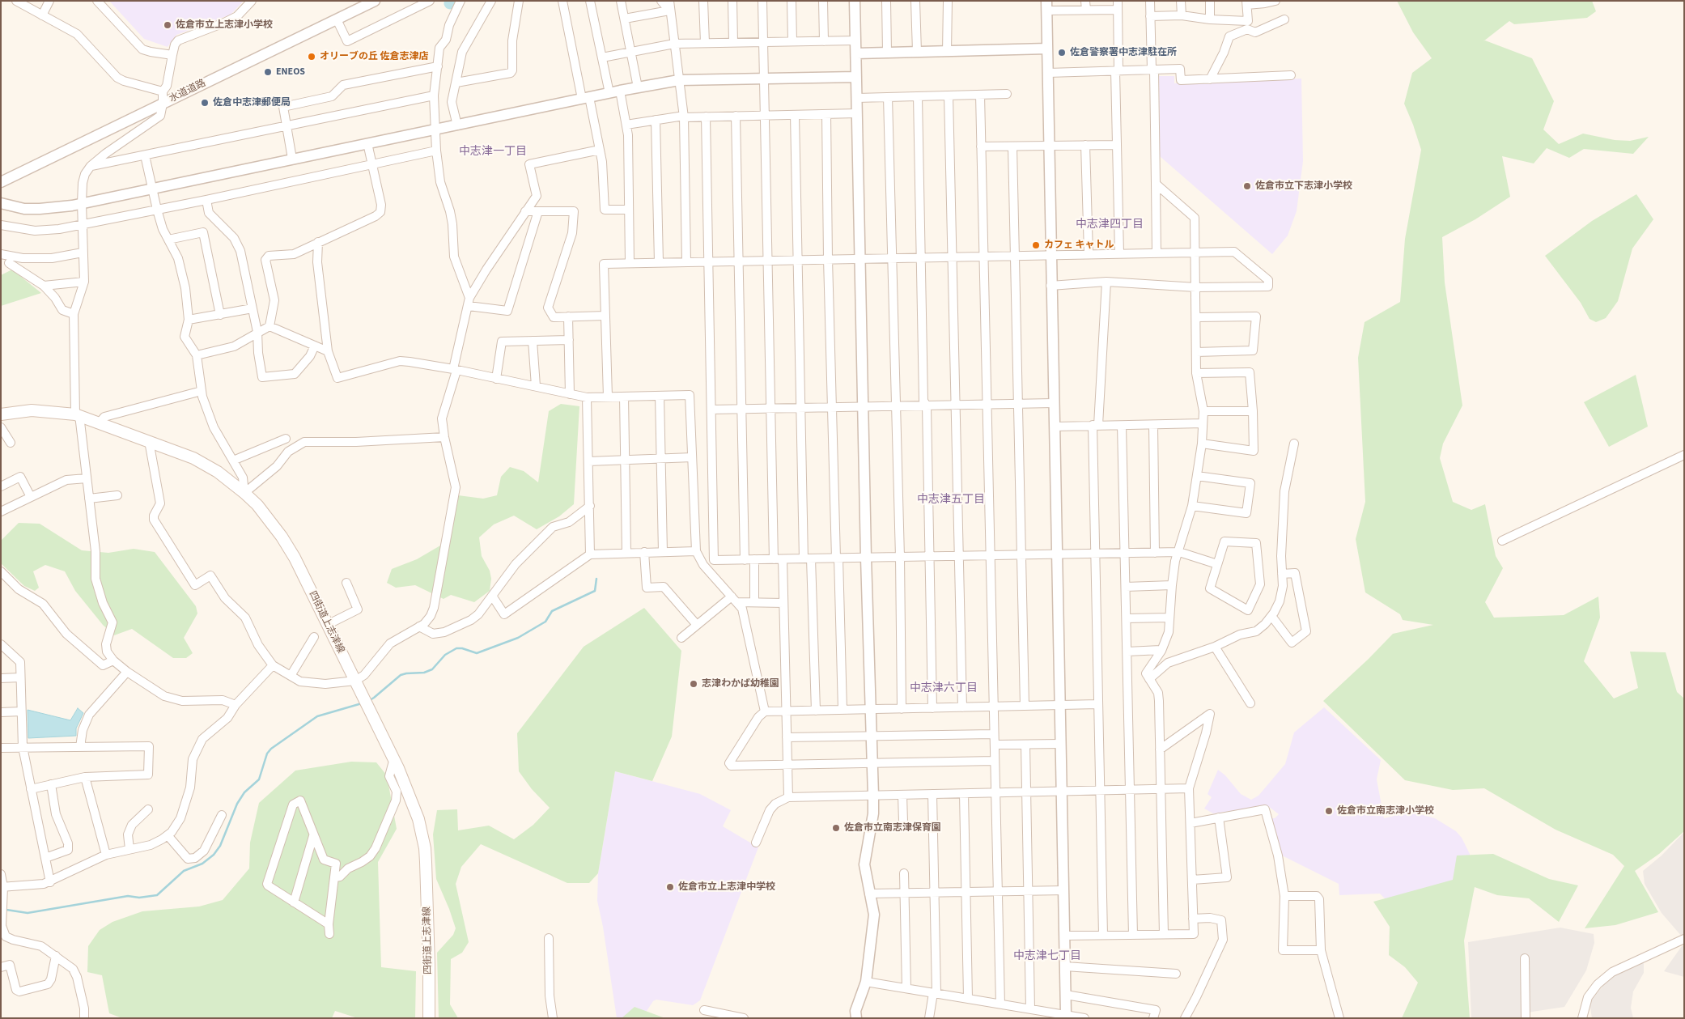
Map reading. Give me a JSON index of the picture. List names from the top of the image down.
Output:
{
  "streets": {
    "main road": ["四街道上志津線"],
    "street": ["水道道路"]
  },
  "districts": [
    "中志津一丁目",
    "中志津四丁目",
    "中志津五丁目",
    "中志津六丁目",
    "中志津七丁目"
  ],
  "places": [
    "佐倉市立上志津小学校",
    "佐倉警察署中志津駐在所",
    "オリーブの丘 佐倉志津店",
    "ENEOS",
    "佐倉中志津郵便局",
    "佐倉市立下志津小学校",
    "カフェ キャトル",
    "志津わかば幼稚園",
    "佐倉市立南志津小学校",
    "佐倉市立南志津保育園",
    "佐倉市立上志津中学校"
  ]
}
